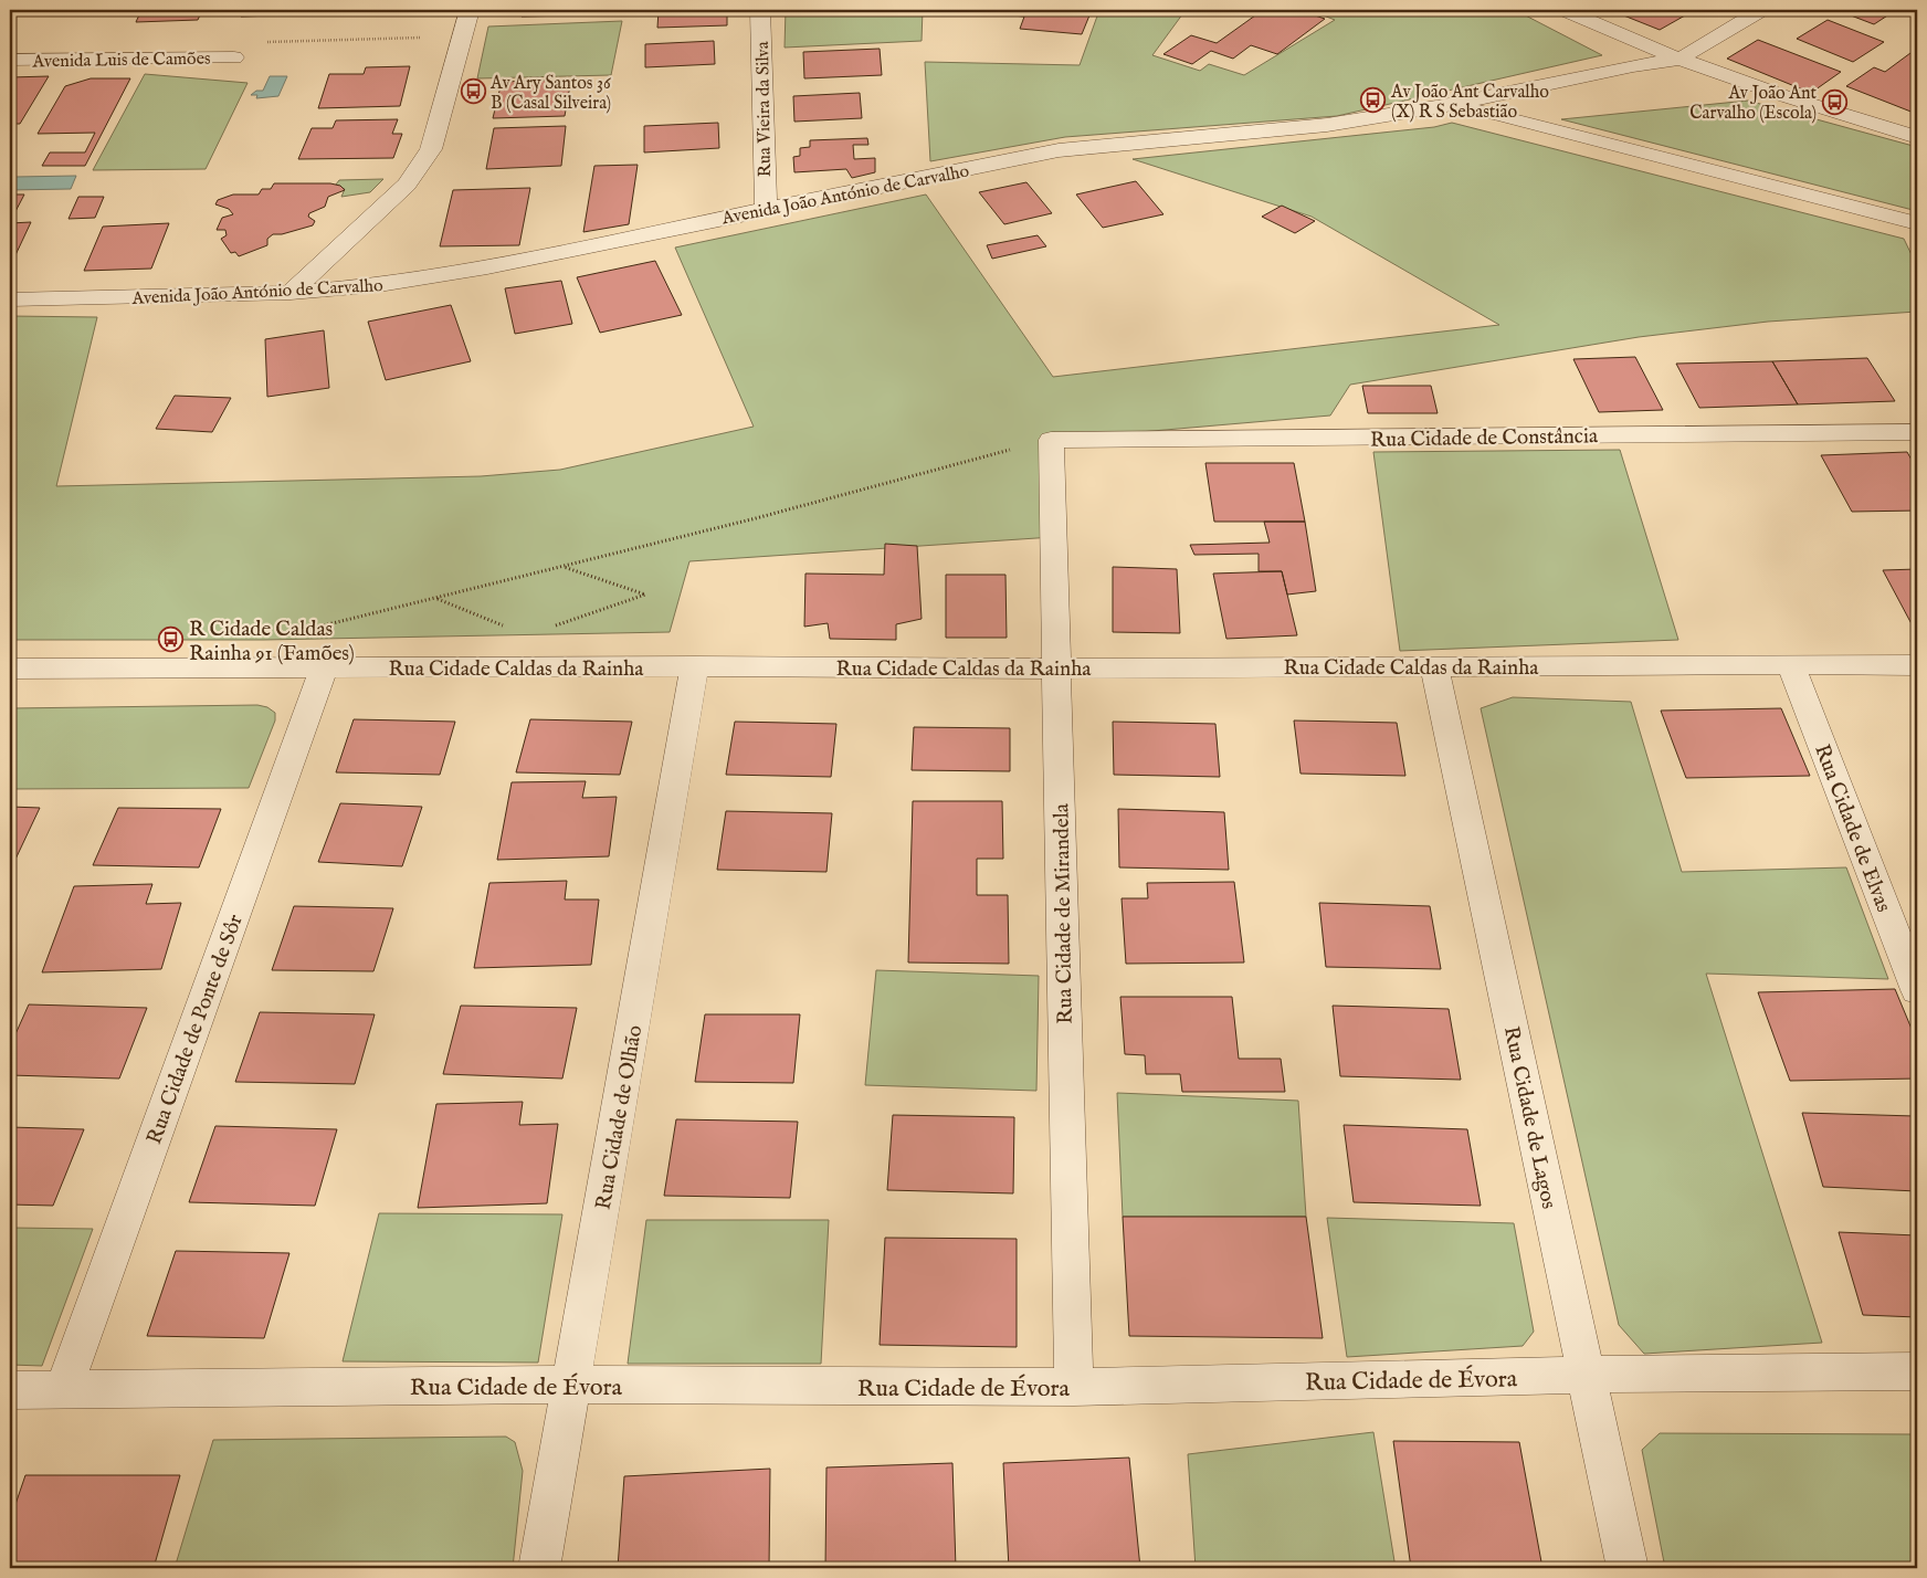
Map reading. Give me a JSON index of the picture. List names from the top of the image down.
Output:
{
  "streets": {
    "street": [
      "Avenida Luis de Camões",
      "Rua Vieira da Silva",
      "Avenida João António de Carvalho",
      "Rua Cidade de Constância",
      "Rua Cidade Caldas da Rainha",
      "Rua Cidade de Elvas",
      "Rua Cidade de Mirandela",
      "Rua Cidade de Ponte de Sôr",
      "Rua Cidade de Olhão",
      "Rua Cidade de Lagos",
      "Rua Cidade de Évora"
    ]
  },
  "crossings": [
    ["Rua Vieira da Silva", "Avenida João António de Carvalho"],
    ["Rua Cidade de Constância", "Rua Cidade de Mirandela"],
    ["Rua Cidade Caldas da Rainha", "Rua Cidade de Elvas"],
    ["Rua Cidade Caldas da Rainha", "Rua Cidade de Mirandela"],
    ["Rua Cidade Caldas da Rainha", "Rua Cidade de Ponte de Sôr"],
    ["Rua Cidade Caldas da Rainha", "Rua Cidade de Olhão"],
    ["Rua Cidade Caldas da Rainha", "Rua Cidade de Lagos"],
    ["Rua Cidade de Mirandela", "Rua Cidade de Évora"],
    ["Rua Cidade de Ponte de Sôr", "Rua Cidade de Évora"],
    ["Rua Cidade de Olhão", "Rua Cidade de Évora"],
    ["Rua Cidade de Lagos", "Rua Cidade de Évora"]
  ],
  "places": {
    "bus stop": [
      "Av Ary Santos 36 B (Casal Silveira)",
      "Av João Ant Carvalho (X) R S Sebastião",
      "Av João Ant Carvalho (Escola)",
      "R Cidade Caldas Rainha 91 (Famões)"
    ]
  }
}
